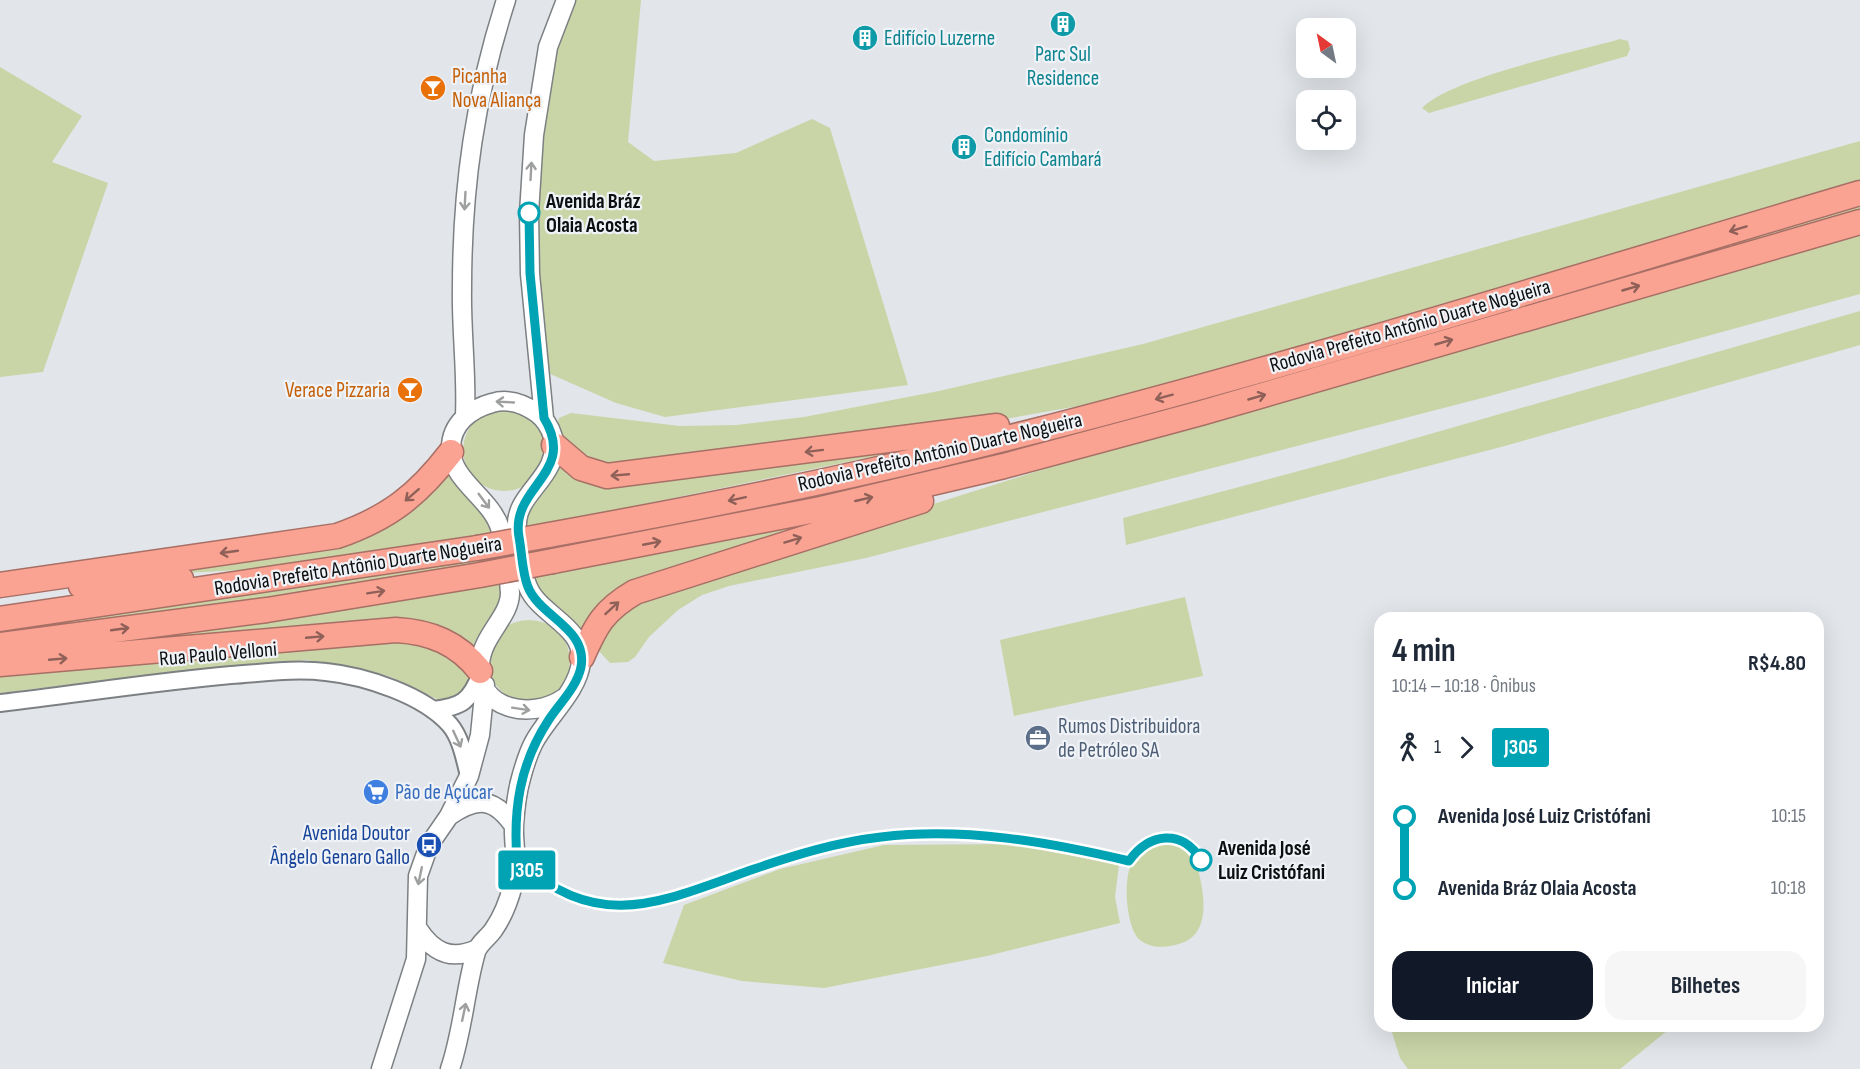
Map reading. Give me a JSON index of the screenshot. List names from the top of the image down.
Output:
{
  "streets": {
    "highway": ["Rodovia Prefeito Antônio Duarte Nogueira"],
    "street": ["Rua Paulo Velloni"]
  },
  "places": {
    "building": ["Parc Sul Residence", "Edifício Luzerne", "Condomínio Edifício Cambará"],
    "bar": ["Picanha Nova Aliança", "Verace Pizzaria"],
    "other": ["Avenida Bráz Olaia Acosta", "Avenida José Luiz Cristófani"],
    "office": ["Rumos Distribuidora de Petróleo SA"],
    "supermarket": ["Pão de Açúcar"],
    "bus stop": ["Avenida Doutor Ângelo Genaro Gallo"]
  },
  "lines": ["bus line J305"],
  "north": "top left",
  "page": {
    "on_map": "J305",
    "heading": ["4 min", "10:14 – 10:18 · Ônibus", "R$4.80"],
    "legs": ["1", "J305"],
    "list": [
      {
        "name": "Avenida José Luiz Cristófani",
        "value": "10:15"
      },
      {
        "name": "Avenida Bráz Olaia Acosta",
        "value": "10:18"
      }
    ],
    "buttons": ["Iniciar", "Bilhetes"]
  }
}
